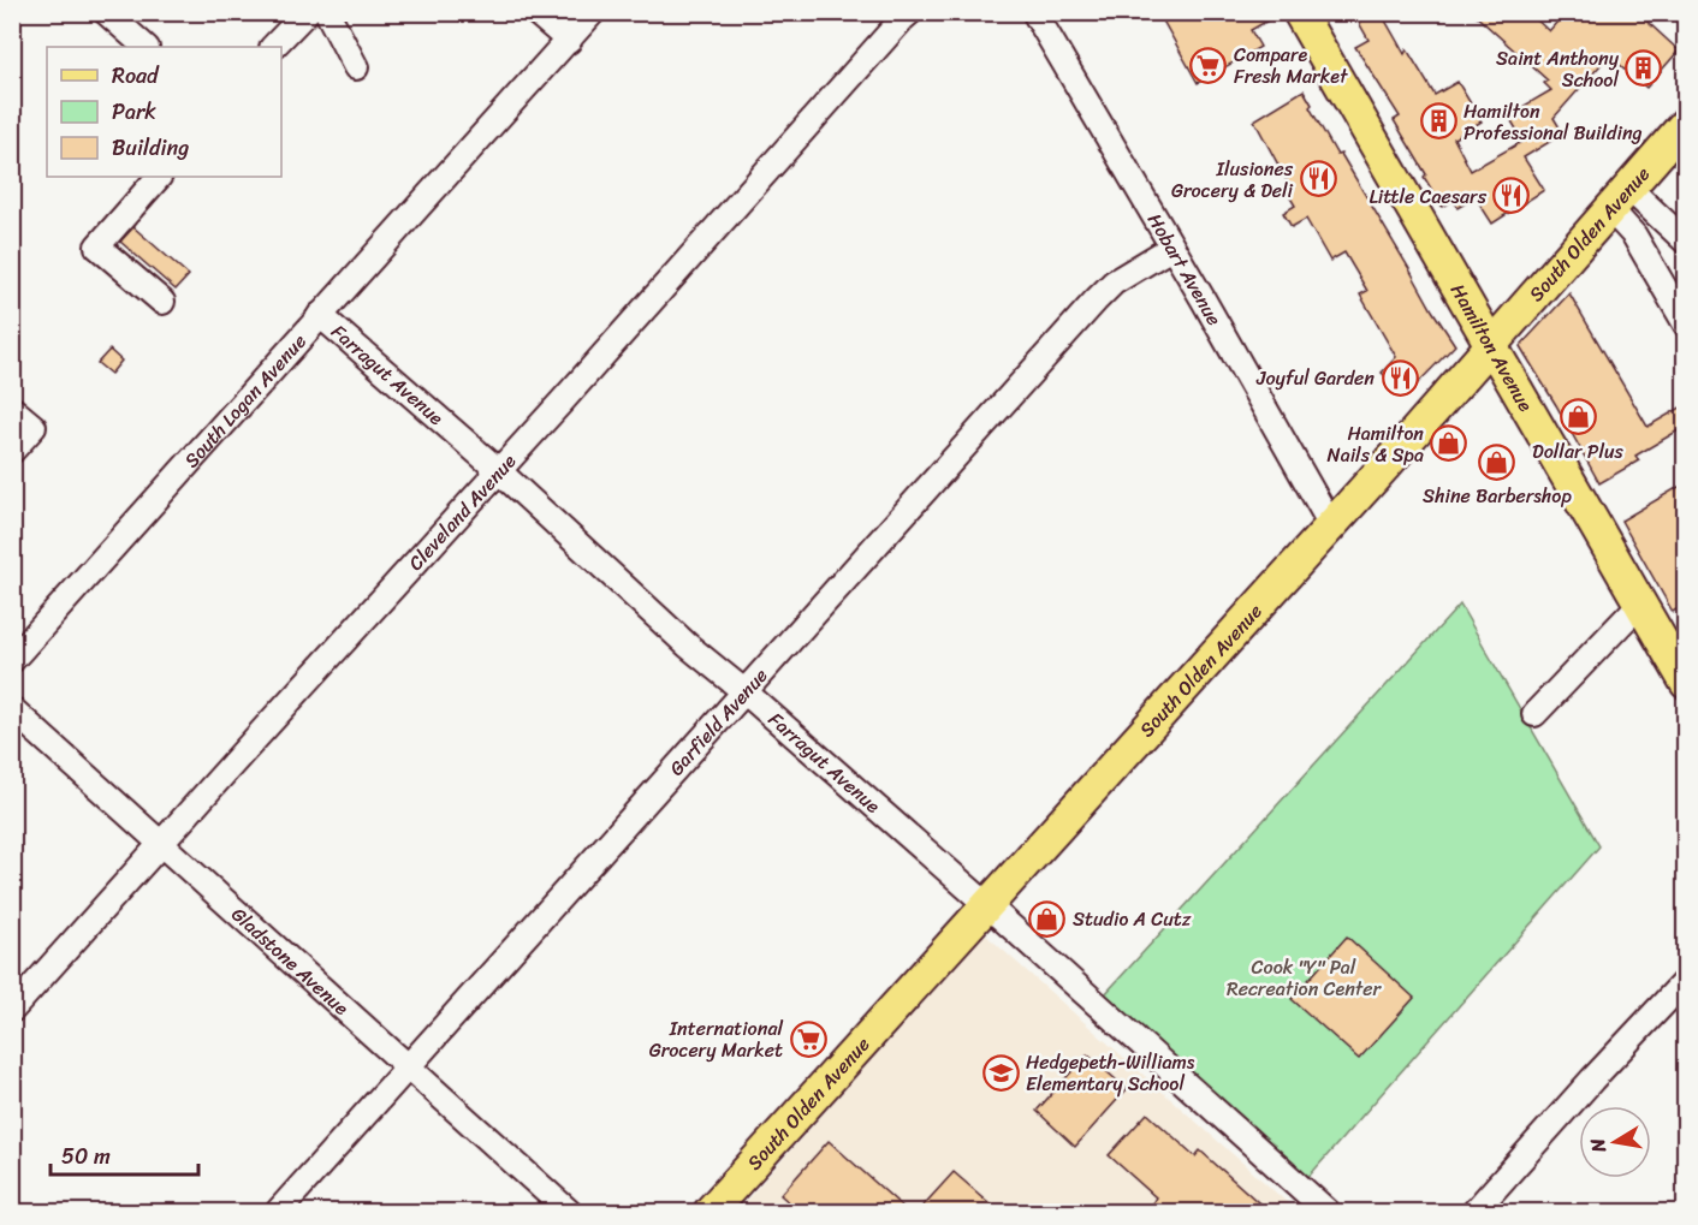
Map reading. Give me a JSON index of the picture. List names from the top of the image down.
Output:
{
  "streets": {
    "main road": ["South Olden Avenue", "Hamilton Avenue"],
    "street": [
      "Hobart Avenue",
      "Farragut Avenue",
      "South Logan Avenue",
      "Cleveland Avenue",
      "Garfield Avenue",
      "Gladstone Avenue"
    ]
  },
  "crossings": [
    ["South Olden Avenue", "Hobart Avenue"],
    ["South Olden Avenue", "Hamilton Avenue"],
    ["South Olden Avenue", "Farragut Avenue"],
    ["Hobart Avenue", "Garfield Avenue"],
    ["Farragut Avenue", "South Logan Avenue"],
    ["Farragut Avenue", "Cleveland Avenue"],
    ["Farragut Avenue", "Garfield Avenue"],
    ["Cleveland Avenue", "Gladstone Avenue"],
    ["Garfield Avenue", "Gladstone Avenue"]
  ],
  "parks": ["Cook \"Y\" Pal Recreation Center"],
  "places": {
    "supermarket": ["Compare Fresh Market", "International Grocery Market"],
    "building": ["Saint Anthony School", "Hamilton Professional Building"],
    "restaurant": ["Ilusiones Grocery & Deli", "Little Caesars", "Joyful Garden"],
    "shop": [
      "Dollar Plus",
      "Hamilton Nails & Spa",
      "Shine Barbershop",
      "Studio A Cutz"
    ],
    "school or university": ["Hedgepeth-Williams Elementary School"]
  },
  "legend": ["Road", "Park", "Building"],
  "scale_bar": "50 m",
  "north": "left"
}
